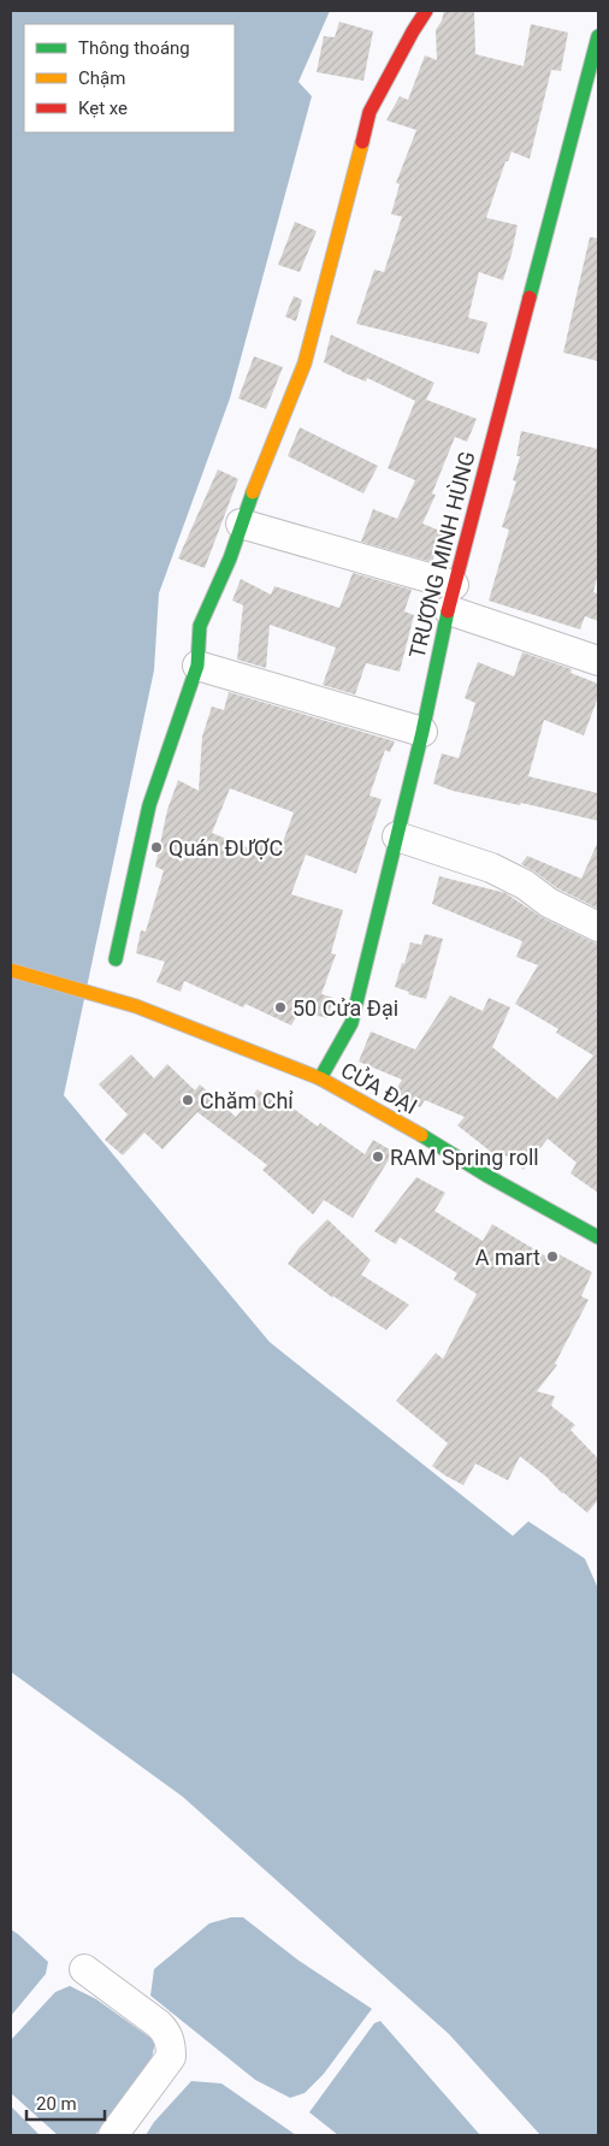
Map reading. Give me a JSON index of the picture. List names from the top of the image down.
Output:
{
  "streets": {
    "street": ["TRƯƠNG MINH HÙNG", "CỬA ĐẠI"]
  },
  "crossings": [
    ["TRƯƠNG MINH HÙNG", "CỬA ĐẠI"]
  ],
  "places": [
    "Quán ĐƯỢC",
    "50 Cửa Đại",
    "Chăm Chỉ",
    "RAM Spring roll",
    "A mart"
  ],
  "legend": ["Thông thoáng", "Chậm", "Kẹt xe"],
  "scale_bar": "20 m"
}
